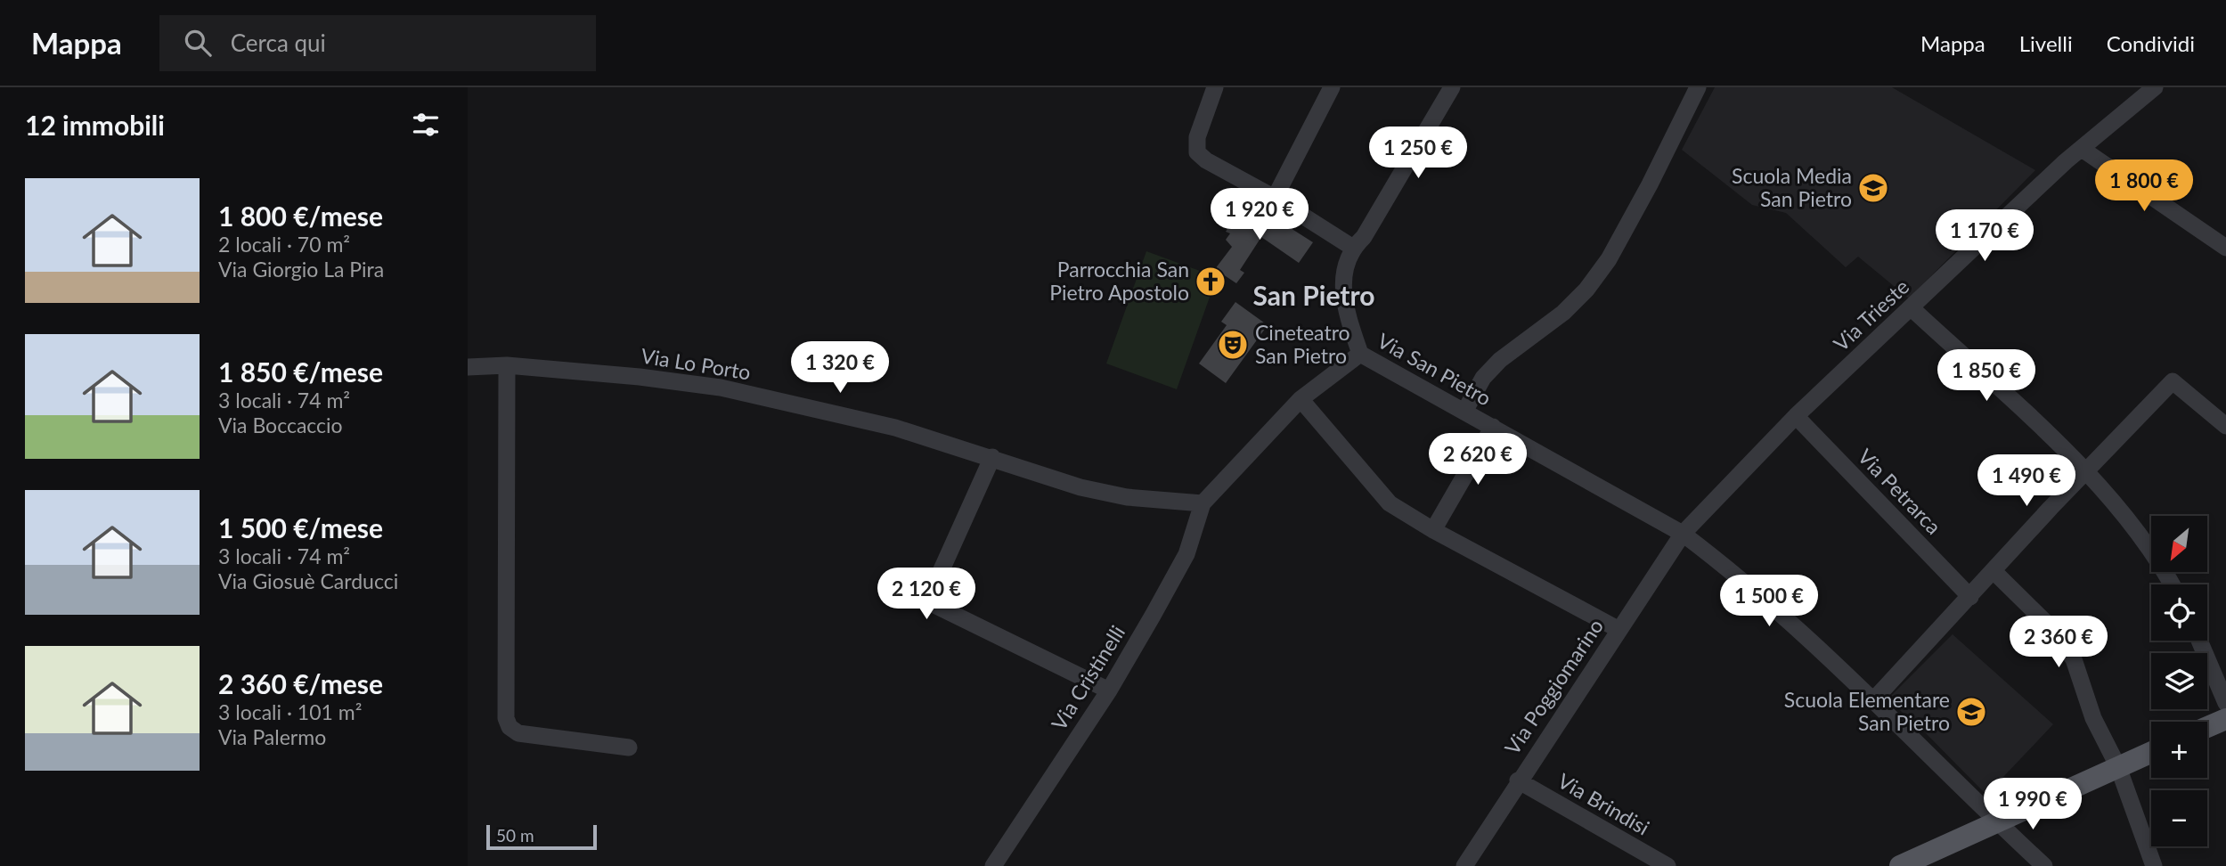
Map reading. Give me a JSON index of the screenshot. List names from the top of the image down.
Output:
{
  "streets": {
    "street": [
      "Via Trieste",
      "Via Lo Porto",
      "Via San Pietro",
      "Via Petrarca",
      "Via Cristinelli",
      "Via Poggiomarino",
      "Via Brindisi"
    ]
  },
  "crossings": [
    ["Via Trieste", "Via San Pietro"],
    ["Via Trieste", "Via Petrarca"],
    ["Via Trieste", "Via Poggiomarino"],
    ["Via Lo Porto", "Via Cristinelli"],
    ["Via San Pietro", "Via Poggiomarino"],
    ["Via Poggiomarino", "Via Brindisi"]
  ],
  "districts": ["San Pietro"],
  "places": {
    "school or university": ["Scuola Media San Pietro", "Scuola Elementare San Pietro"],
    "church": ["Parrocchia San Pietro Apostolo"],
    "theatre": ["Cineteatro San Pietro"]
  },
  "scale_bar": "50 m",
  "north": "bottom left",
  "page": {
    "header": "Mappa",
    "search": "Cerca qui",
    "nav": ["Mappa", "Livelli", "Condividi"],
    "heading": "12 immobili",
    "price": [
      "1 250 €",
      "1 800 €",
      "1 920 €",
      "1 170 €",
      "1 320 €",
      "1 850 €",
      "2 620 €",
      "1 490 €",
      "2 120 €",
      "1 500 €",
      "2 360 €",
      "1 990 €"
    ],
    "list": [
      {
        "name": "1 800 €/mese",
        "note": "2 locali · 70 m² · Via Giorgio La Pira"
      },
      {
        "name": "1 850 €/mese",
        "note": "3 locali · 74 m² · Via Boccaccio"
      },
      {
        "name": "1 500 €/mese",
        "note": "3 locali · 74 m² · Via Giosuè Carducci"
      },
      {
        "name": "2 360 €/mese",
        "note": "3 locali · 101 m² · Via Palermo"
      }
    ],
    "map_buttons": ["+", "−"],
    "scale": "50 m"
  }
}
